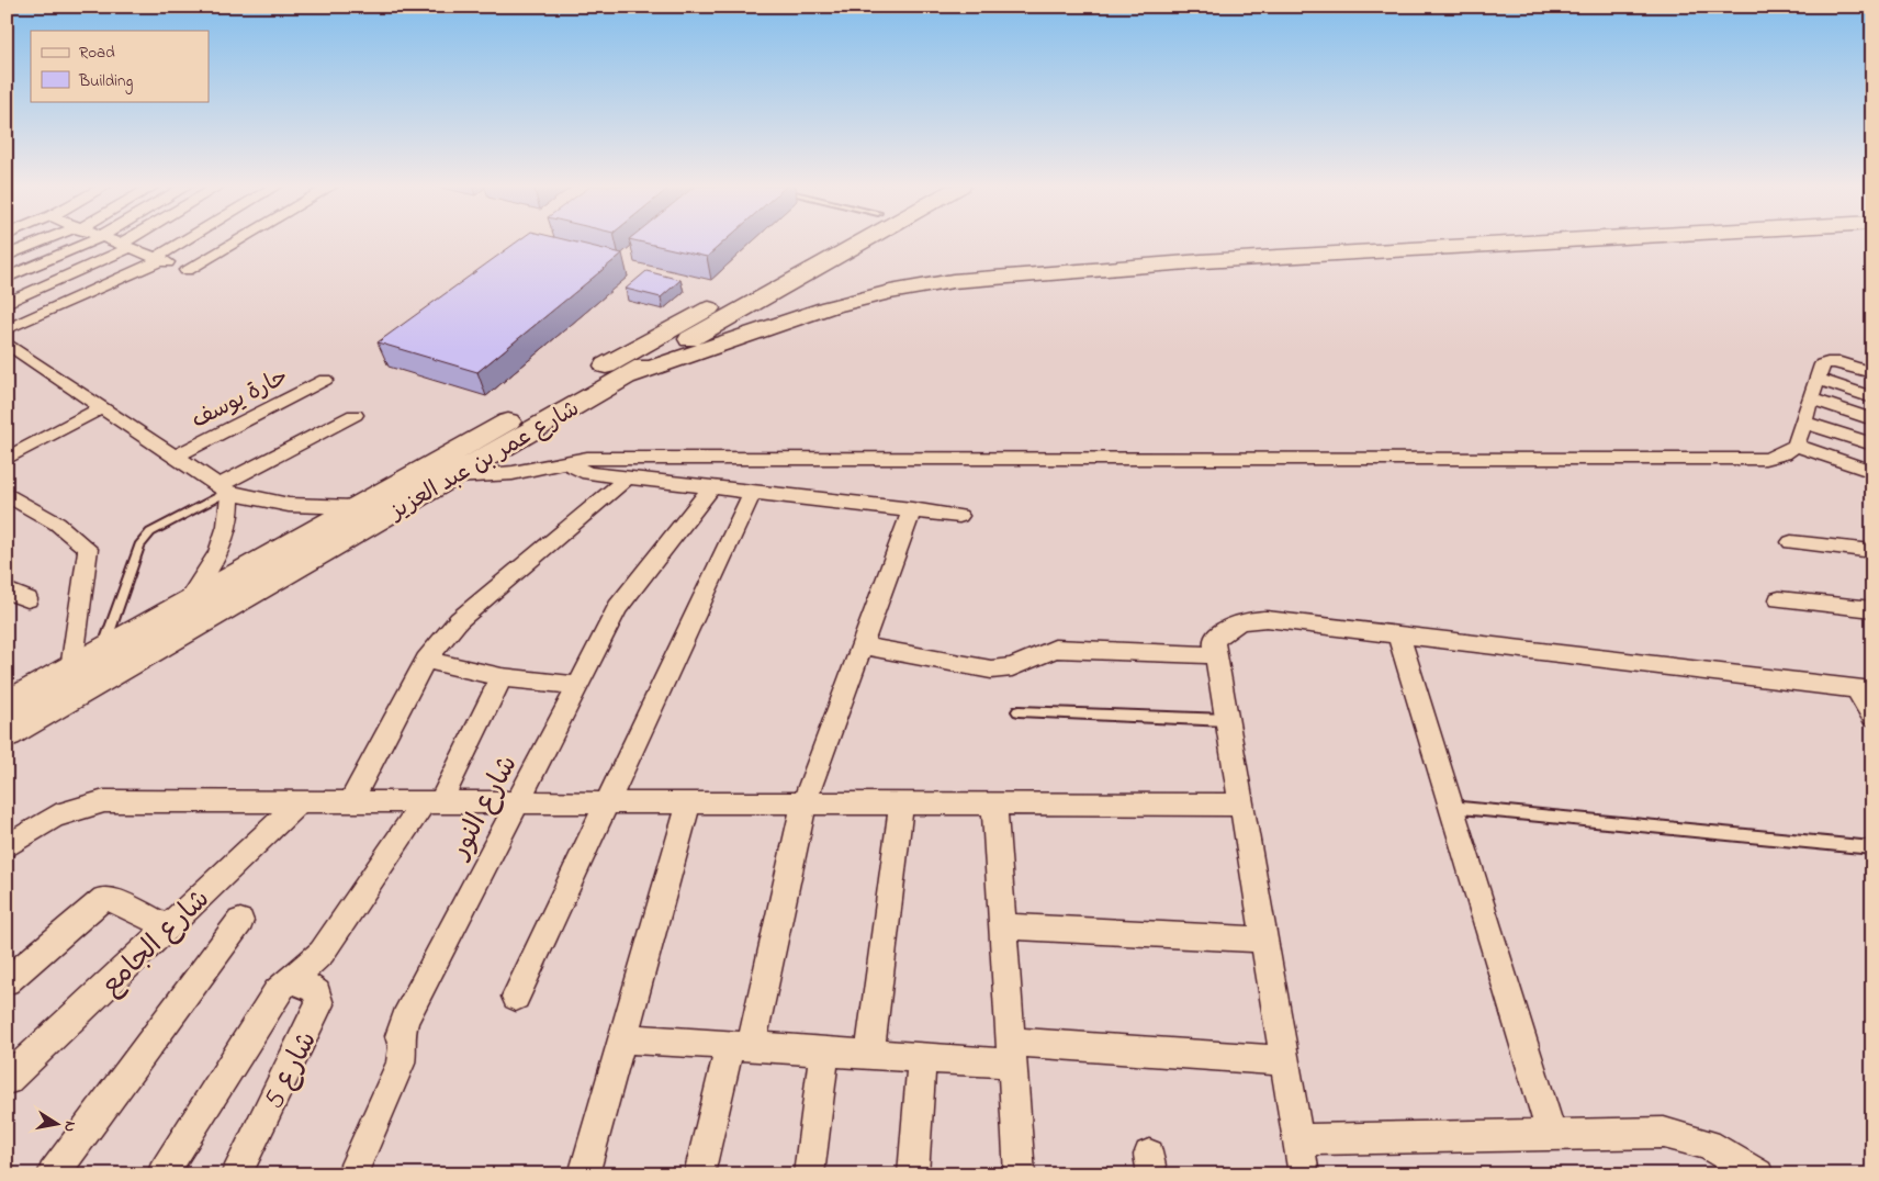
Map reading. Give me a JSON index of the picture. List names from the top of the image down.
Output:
{
  "streets": {
    "main road": ["شارع عمر بن عبد العزيز"],
    "street": [
      "حارة يوسف",
      "شارع النور",
      "شارع الجامع",
      "شارع 5"
    ]
  },
  "legend": ["Road", "Building"],
  "north": "right"
}
